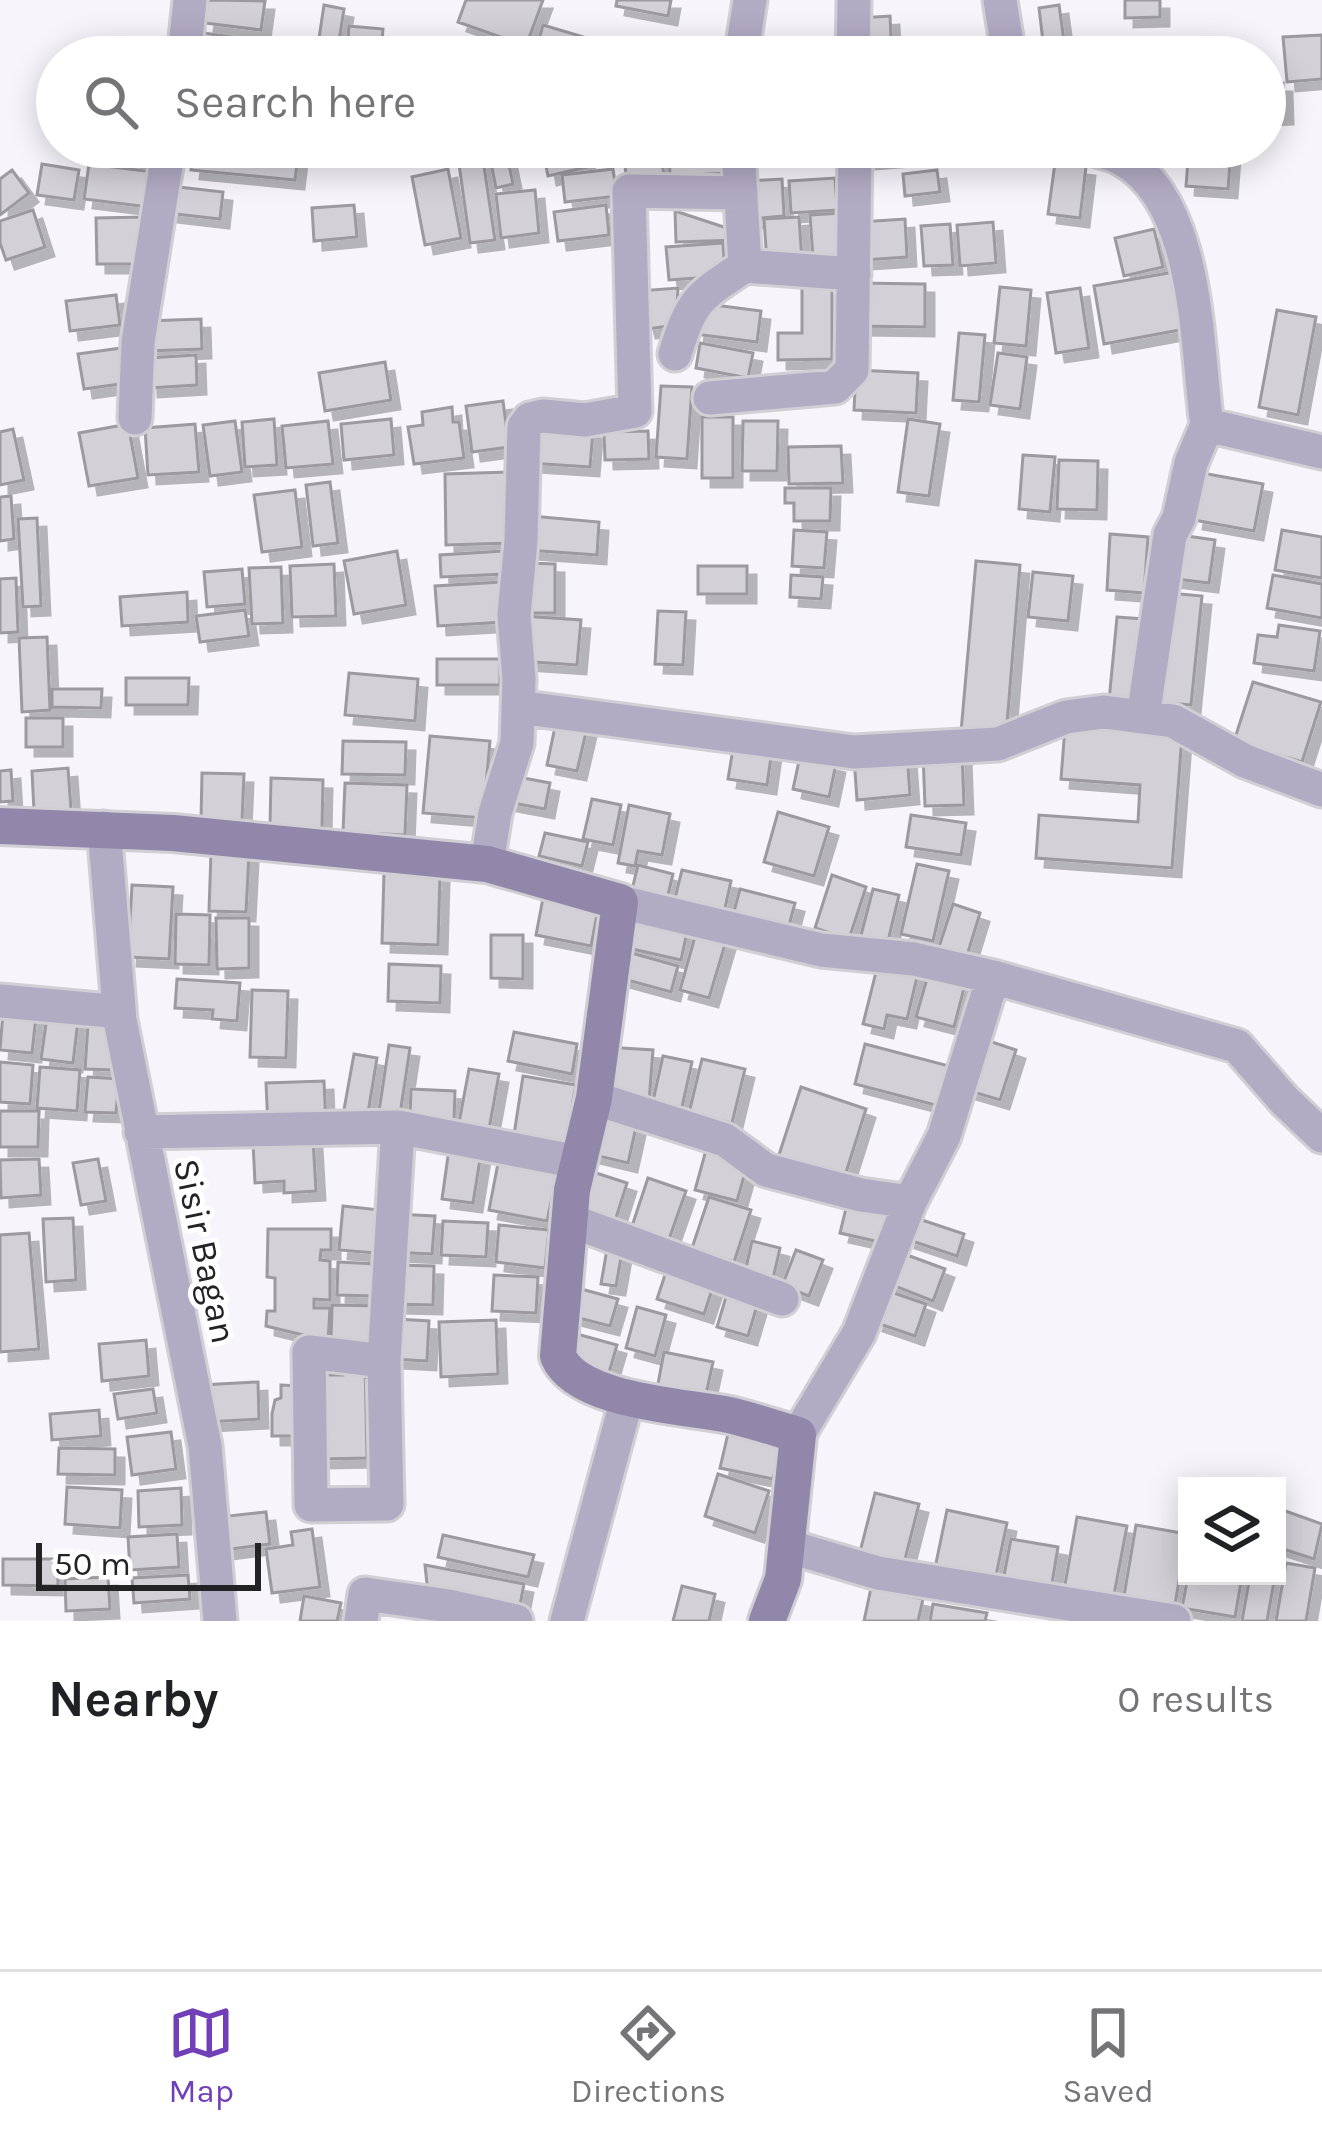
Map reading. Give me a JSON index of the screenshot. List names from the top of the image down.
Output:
{
  "streets": {
    "street": ["Sisir Bagan"]
  },
  "scale_bar": "50 m",
  "page": {
    "search": "Search here",
    "scale": "50 m",
    "heading": ["Nearby", "0 results"],
    "nav": ["Map", "Directions", "Saved"]
  }
}
